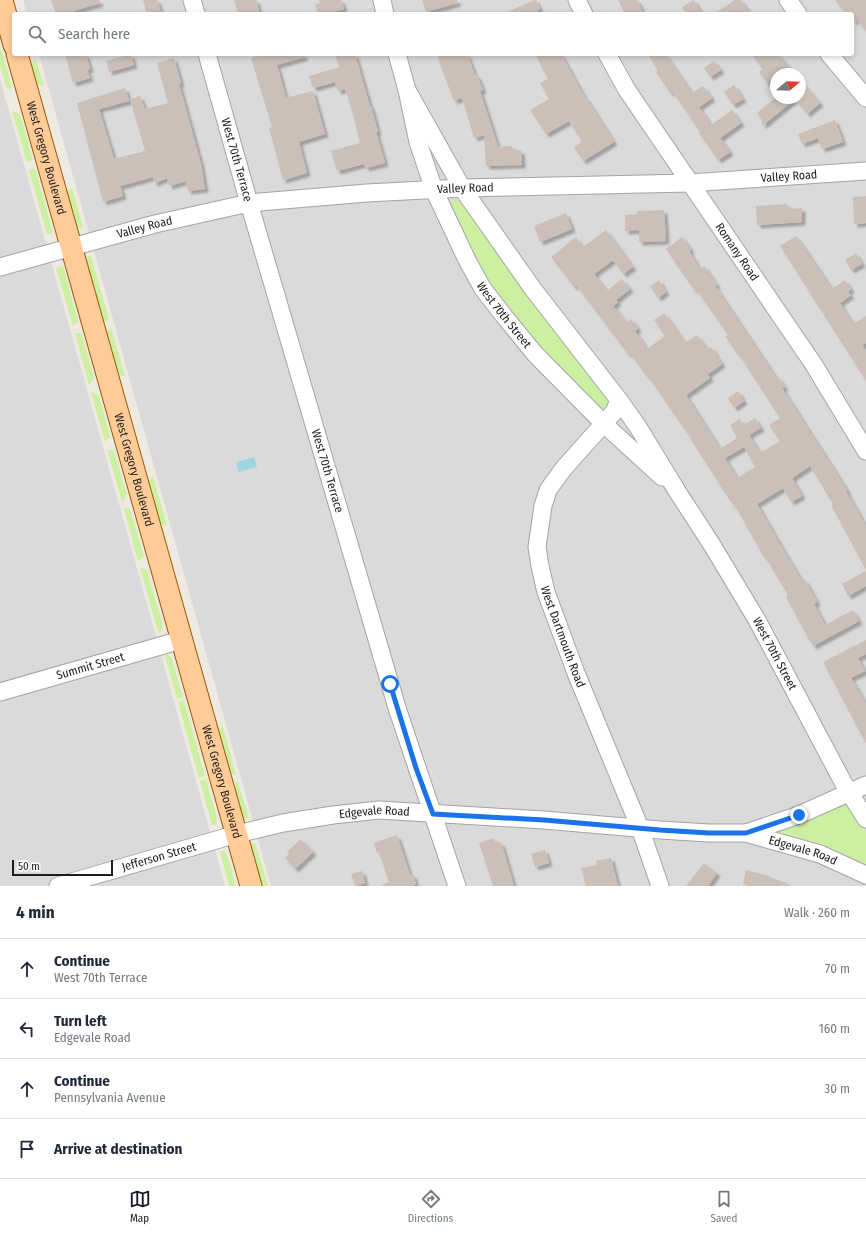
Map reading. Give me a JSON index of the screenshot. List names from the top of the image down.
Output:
{
  "streets": {
    "main road": ["West Gregory Boulevard"],
    "street": [
      "West 70th Terrace",
      "Valley Road",
      "Romany Road",
      "West 70th Street",
      "West Dartmouth Road",
      "Summit Street",
      "Edgevale Road",
      "Jefferson Street"
    ]
  },
  "crossings": [
    ["West Gregory Boulevard", "Valley Road"],
    ["West Gregory Boulevard", "Summit Street"],
    ["West Gregory Boulevard", "Edgevale Road"],
    ["West Gregory Boulevard", "Jefferson Street"],
    ["West 70th Terrace", "Valley Road"],
    ["West 70th Terrace", "Edgevale Road"],
    ["Valley Road", "Romany Road"],
    ["Valley Road", "West 70th Street"],
    ["West 70th Street", "West Dartmouth Road"],
    ["West Dartmouth Road", "Edgevale Road"],
    ["Edgevale Road", "Jefferson Street"]
  ],
  "scale_bar": "50 m",
  "north": "right",
  "page": {
    "search": "Search here",
    "scale": "50 m",
    "heading": ["4 min", "Walk · 260 m"],
    "list": [
      ["Continue", "West 70th Terrace", "70 m"],
      ["Turn left", "Edgevale Road", "160 m"],
      ["Continue", "Pennsylvania Avenue", "30 m"],
      "Arrive at destination"
    ],
    "nav": ["Map", "Directions", "Saved"]
  }
}
